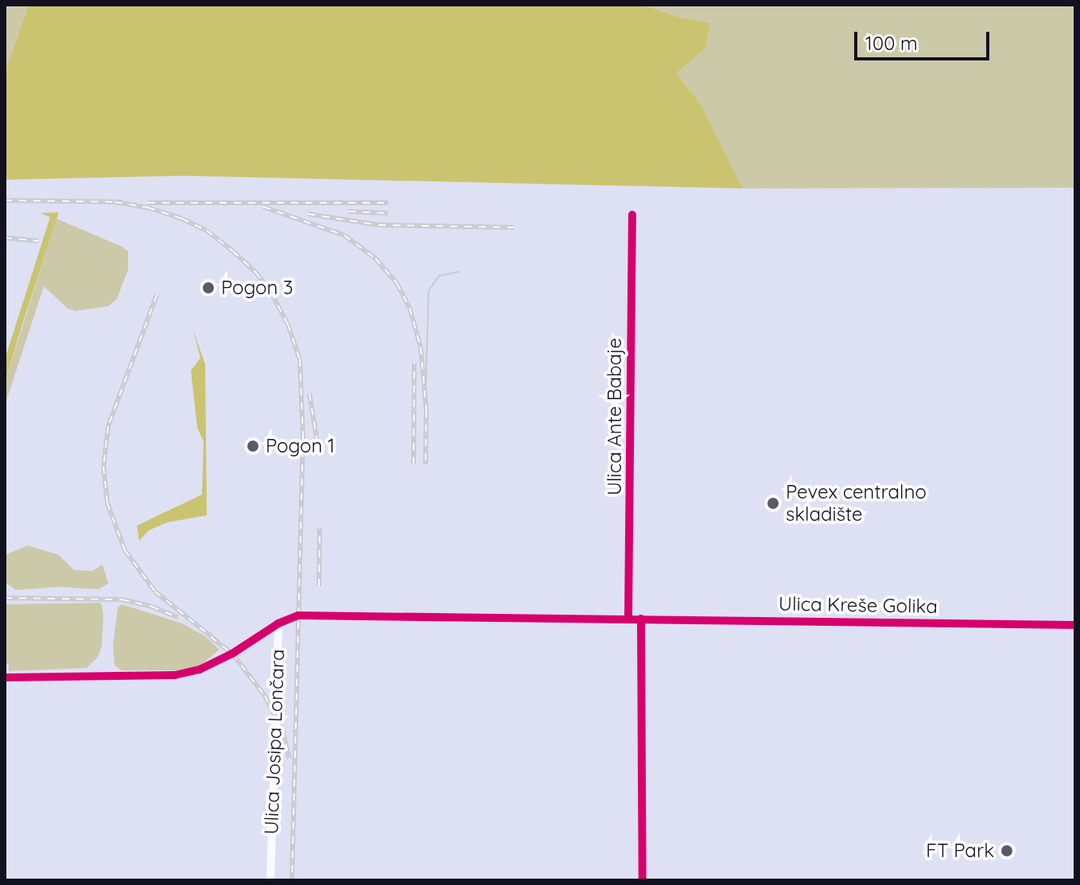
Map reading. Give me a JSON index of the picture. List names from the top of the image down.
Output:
{
  "streets": {
    "street": ["Ulica Ante Babaje", "Ulica Kreše Golika", "Ulica Josipa Lončara"]
  },
  "crossings": [
    ["Ulica Ante Babaje", "Ulica Kreše Golika"],
    ["Ulica Kreše Golika", "Ulica Josipa Lončara"]
  ],
  "places": [
    "Pogon 3",
    "Pogon 1",
    "Pevex centralno skladište",
    "FT Park"
  ],
  "scale_bar": "100 m"
}
